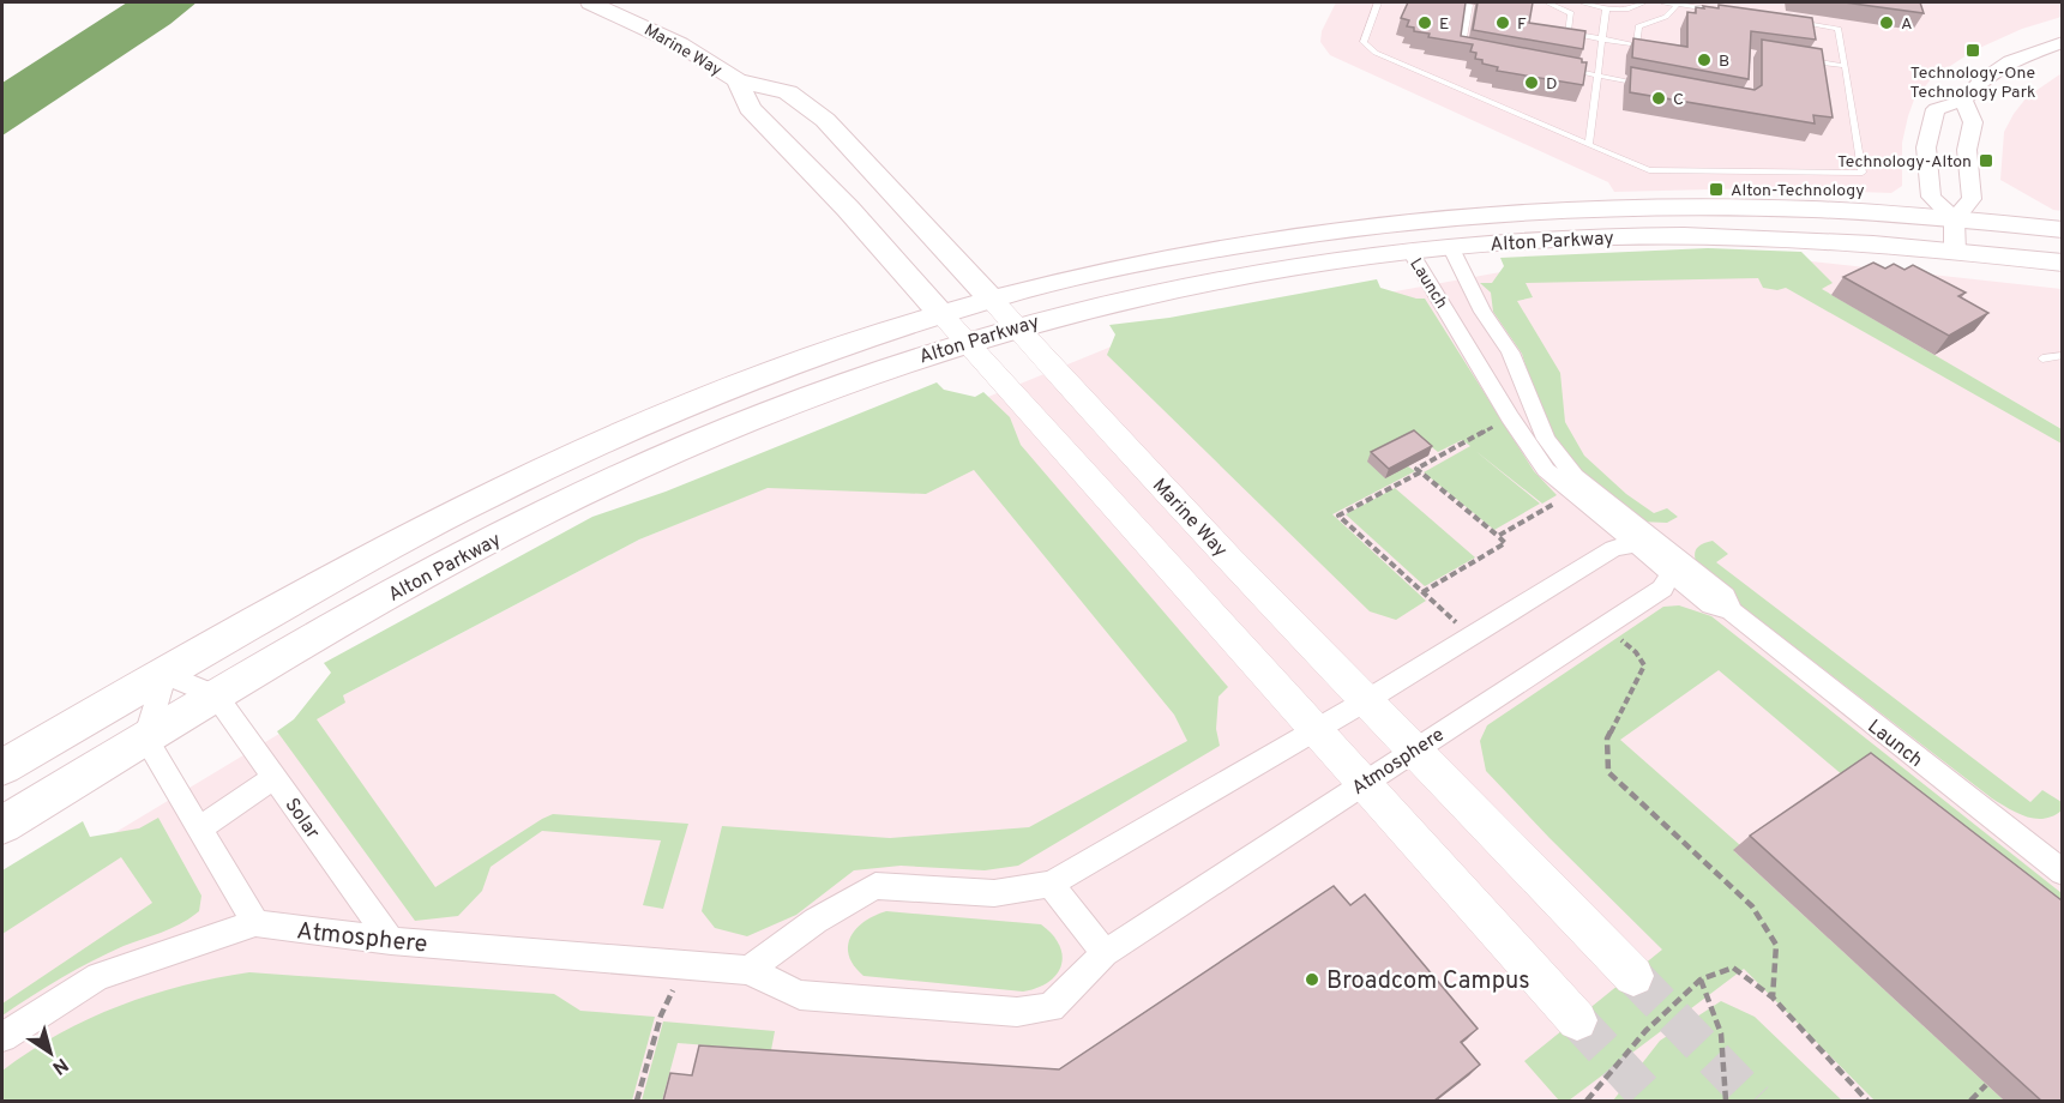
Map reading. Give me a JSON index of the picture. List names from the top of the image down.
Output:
{
  "streets": {
    "main road": ["Marine Way", "Alton Parkway"],
    "street": ["Launch", "Atmosphere", "Solar"]
  },
  "crossings": [
    ["Marine Way", "Alton Parkway"],
    ["Marine Way", "Atmosphere"],
    ["Alton Parkway", "Launch"],
    ["Alton Parkway", "Solar"],
    ["Launch", "Atmosphere"],
    ["Atmosphere", "Solar"]
  ],
  "places": {
    "other": [
      "E",
      "F",
      "A",
      "B",
      "D",
      "C",
      "Broadcom Campus"
    ],
    "transit": ["Technology-One Technology Park", "Technology-Alton", "Alton-Technology"]
  },
  "north": "bottom right"
}
